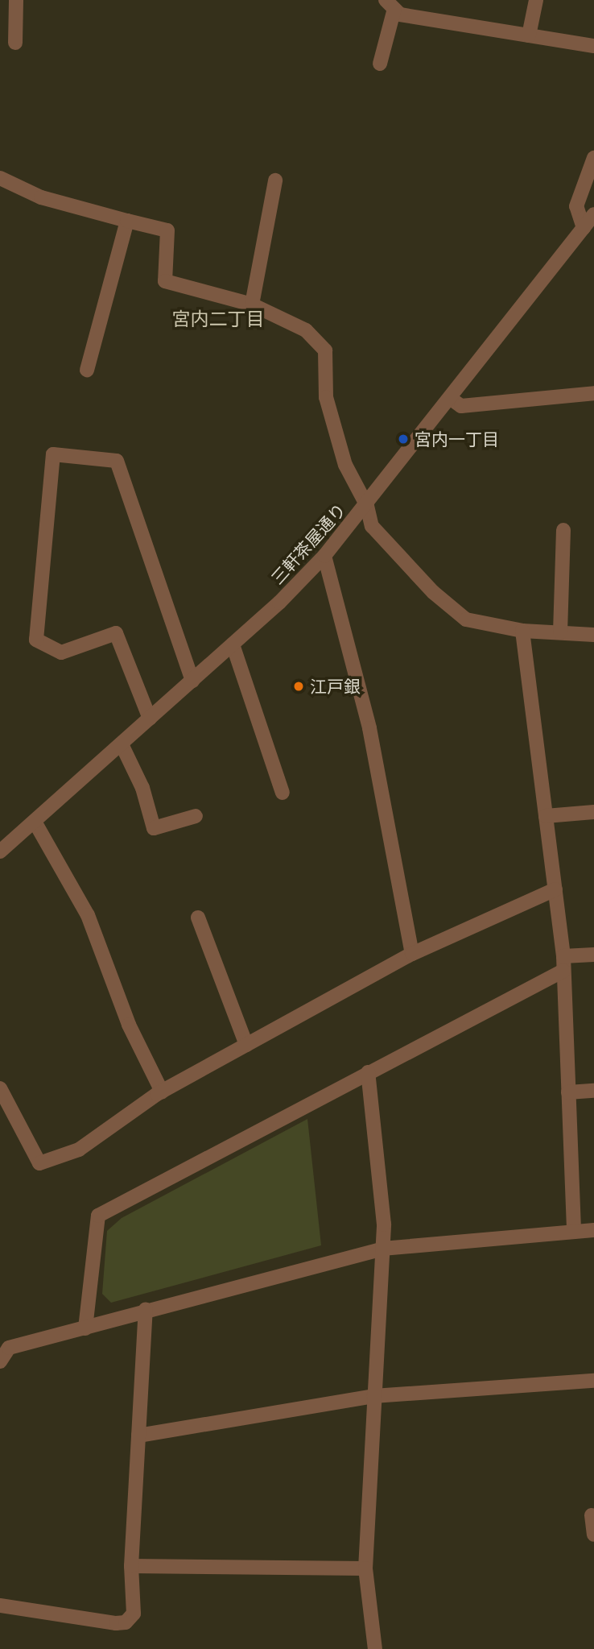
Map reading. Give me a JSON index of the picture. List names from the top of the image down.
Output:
{
  "streets": {
    "street": ["三軒茶屋通り"]
  },
  "districts": ["宮内二丁目"],
  "places": ["宮内一丁目", "江戸銀"]
}
